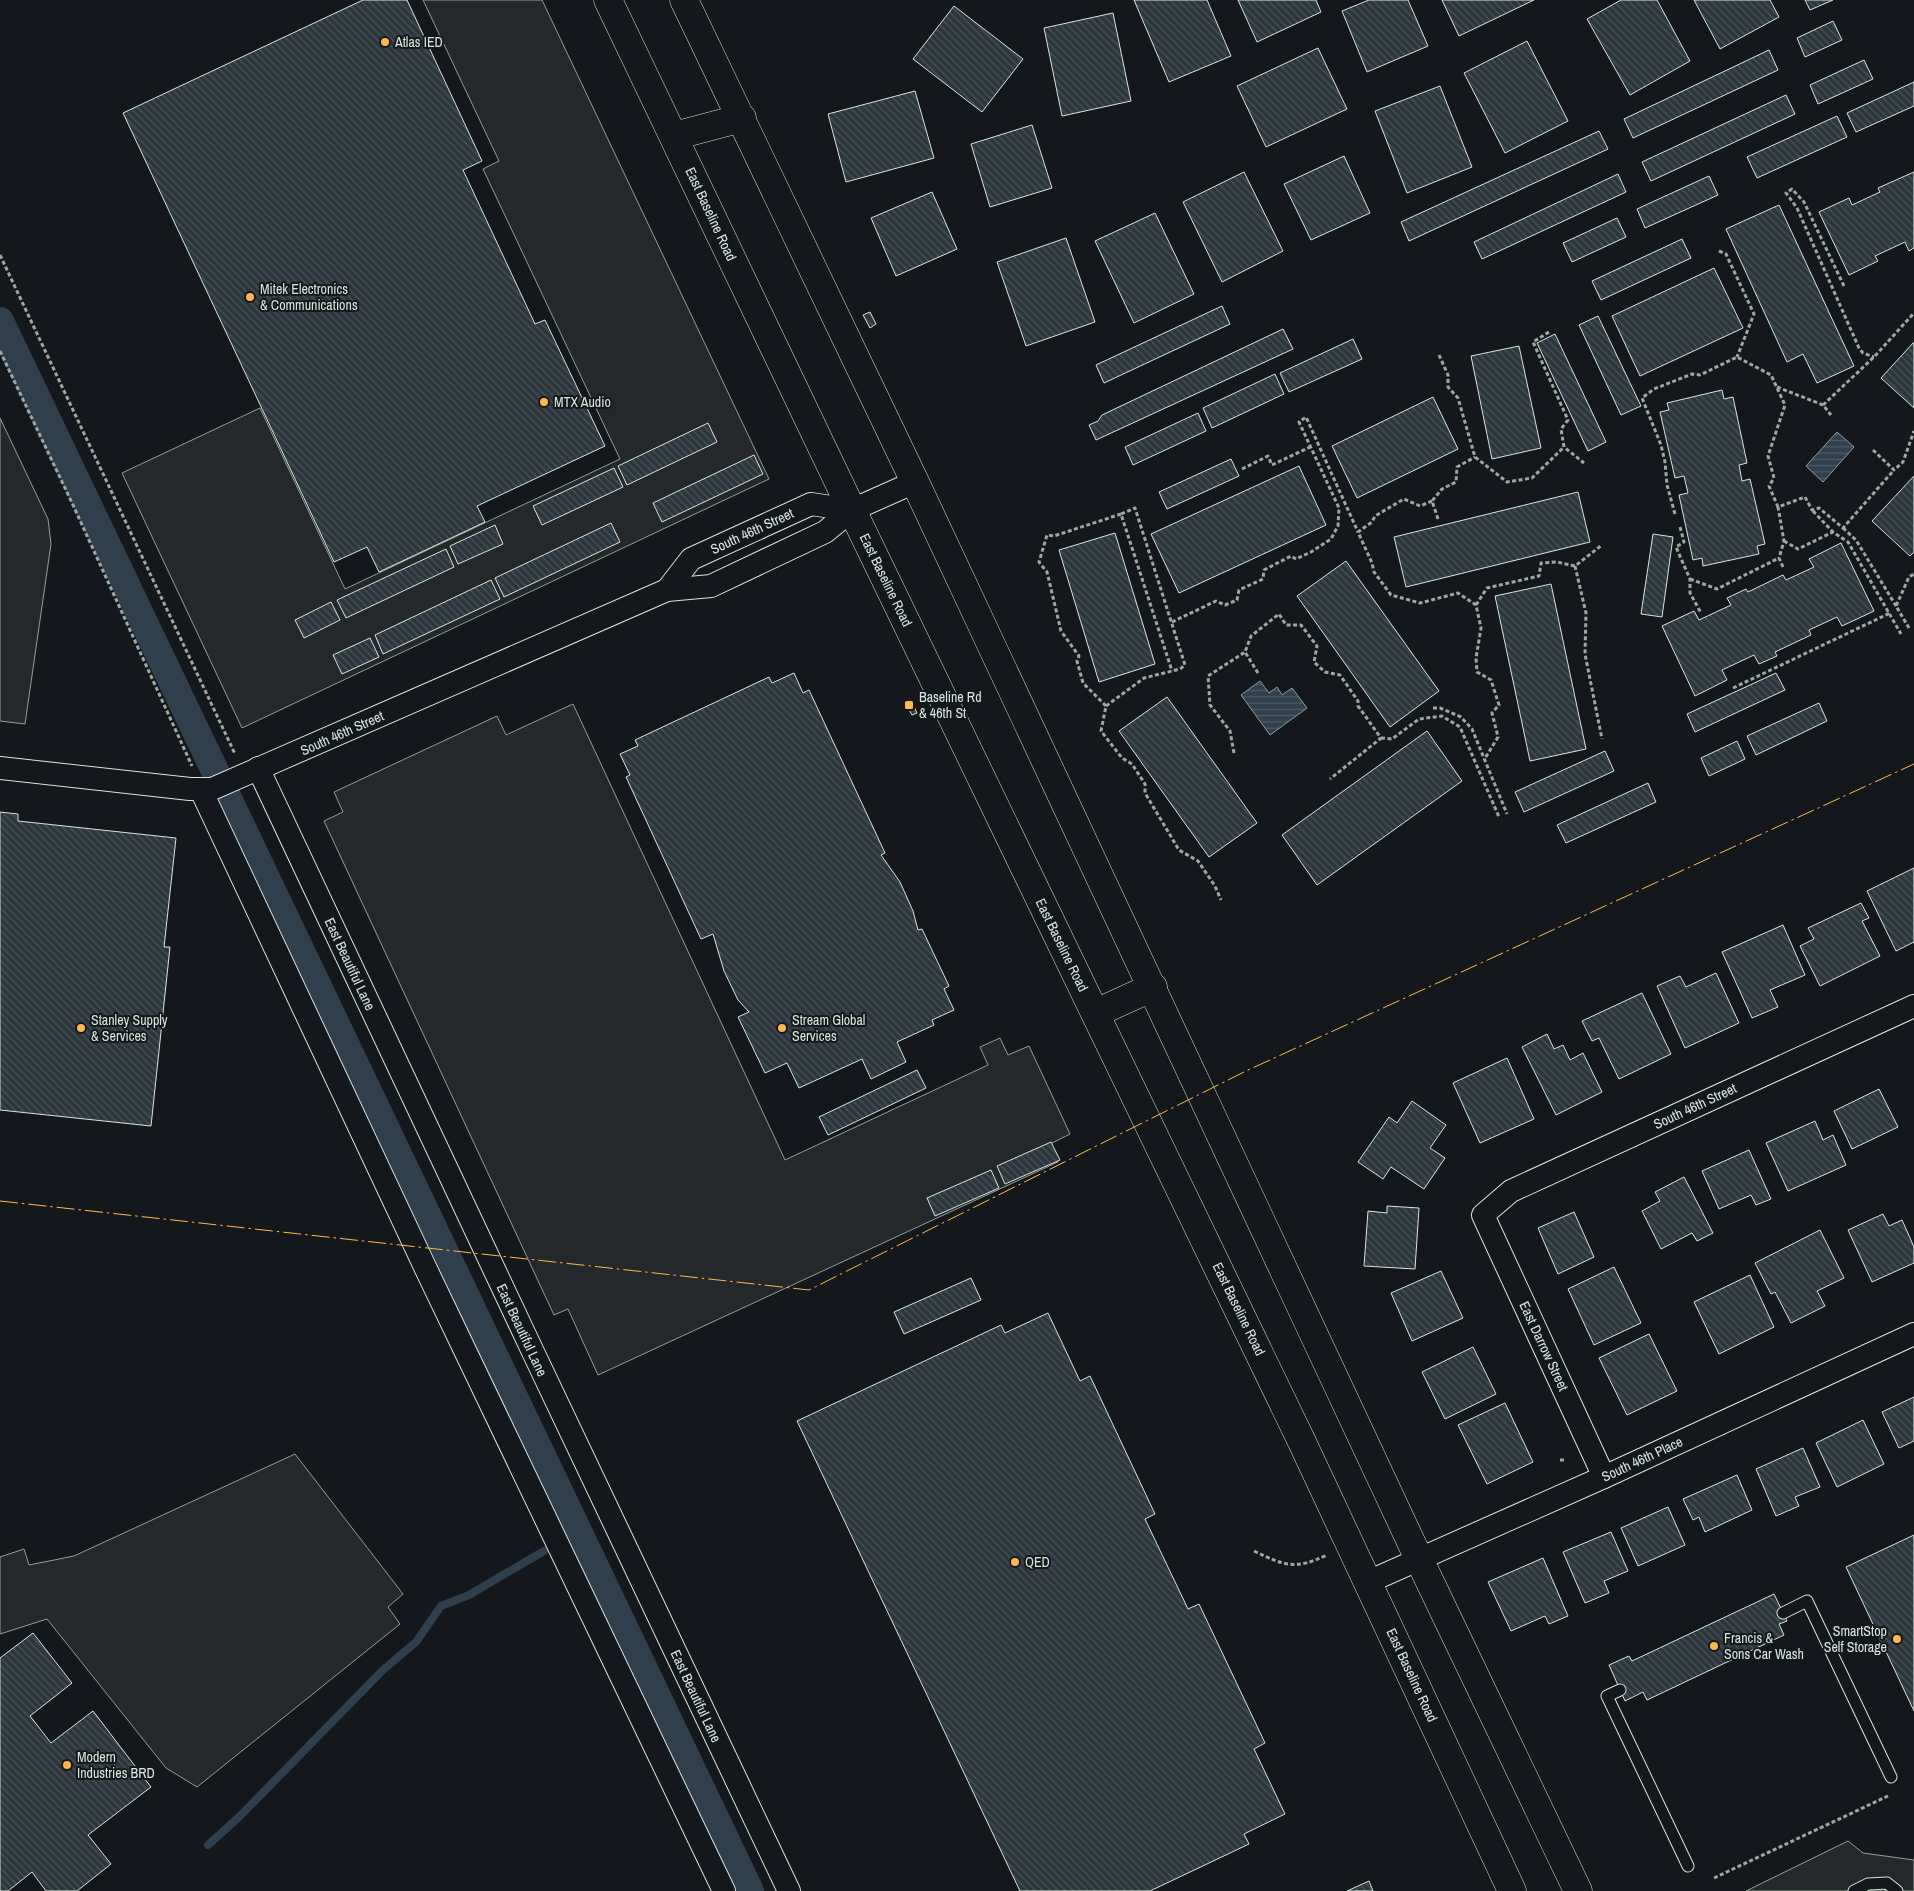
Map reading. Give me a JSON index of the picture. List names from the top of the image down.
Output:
{
  "streets": {
    "main road": ["East Baseline Road"],
    "street": [
      "South 46th Street",
      "East Beautiful Lane",
      "East Darrow Street",
      "South 46th Place"
    ]
  },
  "crossings": [
    ["East Baseline Road", "South 46th Street"],
    ["East Baseline Road", "South 46th Place"],
    ["South 46th Street", "East Beautiful Lane"],
    ["South 46th Street", "East Darrow Street"],
    ["East Darrow Street", "South 46th Place"]
  ],
  "places": {
    "other": [
      "Atlas IED",
      "Mitek Electronics & Communications",
      "MTX Audio",
      "Stanley Supply & Services",
      "Stream Global Services",
      "QED",
      "SmartStop Self Storage",
      "Francis & Sons Car Wash",
      "Modern Industries BRD"
    ],
    "transit": ["Baseline Rd & 46th St"]
  }
}
